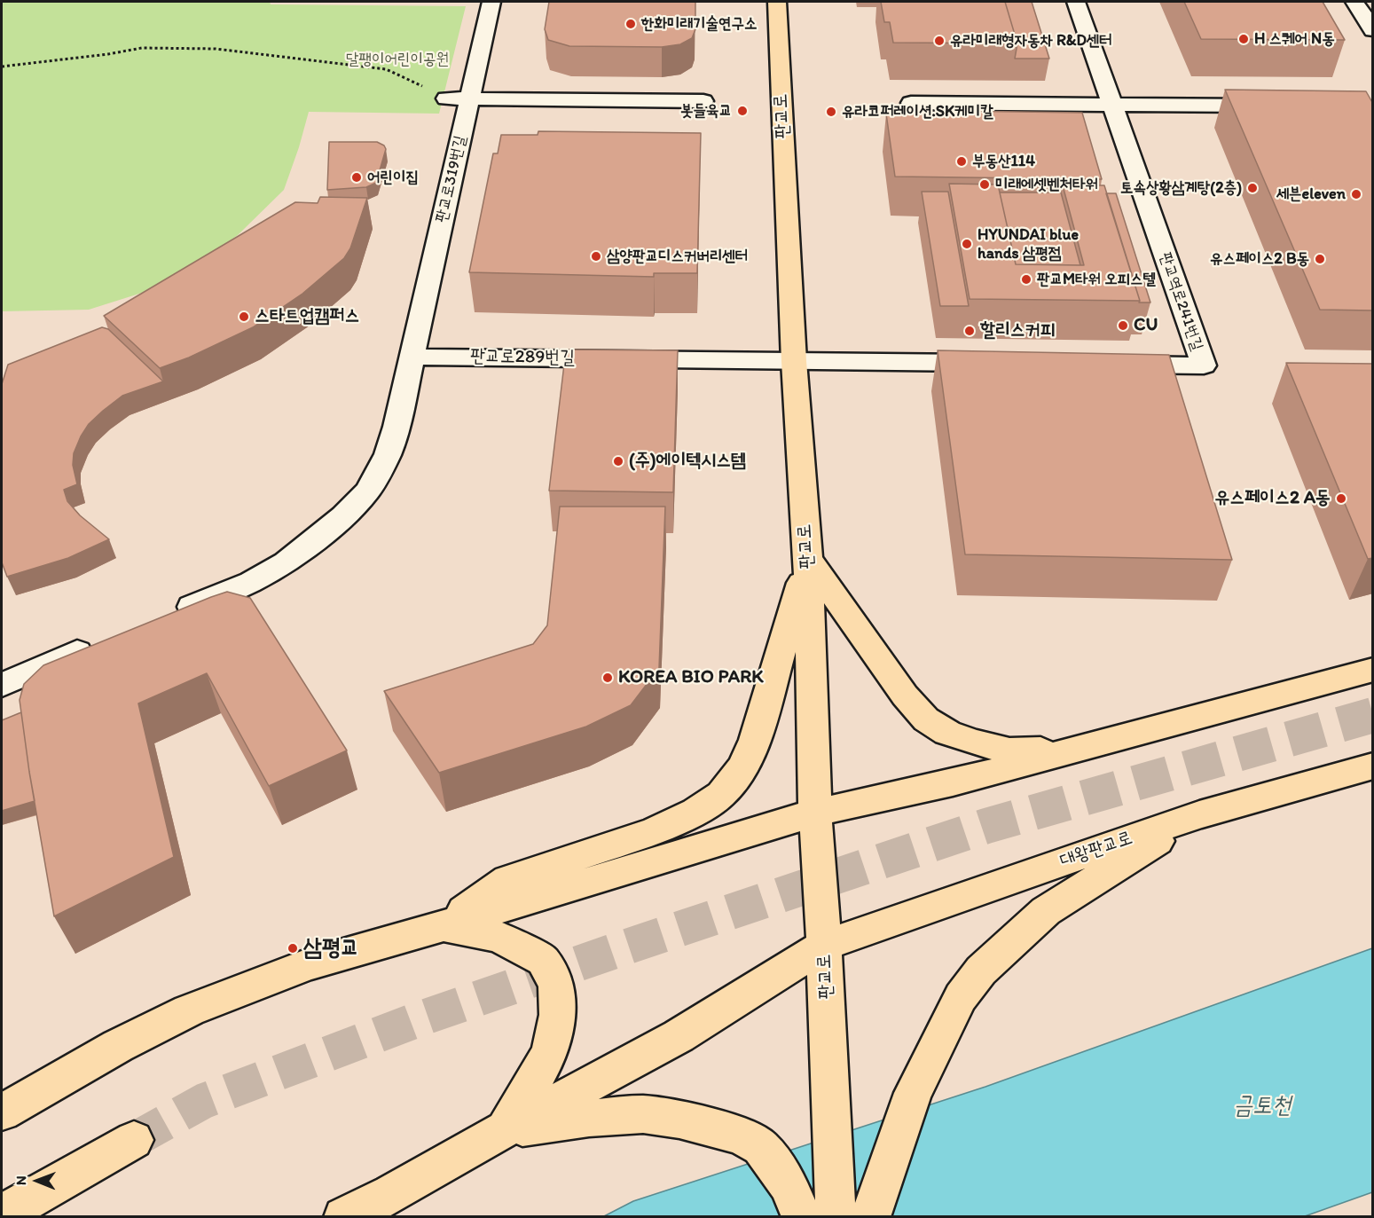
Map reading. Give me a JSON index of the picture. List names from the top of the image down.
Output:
{
  "streets": {
    "main road": ["판교로", "대왕판교로"],
    "street": ["판교로319번길", "판교역로241번길", "판교로289번길"]
  },
  "crossings": [
    ["판교로", "판교로289번길"],
    ["판교로", "대왕판교로"],
    ["판교로319번길", "판교로289번길"]
  ],
  "water": ["금토천"],
  "parks": ["달팽이어린이공원"],
  "places": [
    "한화미래기술연구소",
    "H 스퀘어 N동",
    "유라미래형자동차 R&D센터",
    "봇들육교",
    "유라코퍼레이션.SK케미칼",
    "부동산114",
    "어린이집",
    "미래에셋벤처타워",
    "토속상황삼계탕(2층)",
    "세븐eleven",
    "HYUNDAI blue hands 삼평점",
    "삼양판교디스커버리센터",
    "유스페이스2 B동",
    "판교M타워 오피스텔",
    "스타트업캠퍼스",
    "CU",
    "할리스커피",
    "(주)에이텍시스템",
    "유스페이스2 A동",
    "KOREA BIO PARK",
    "삼평교"
  ],
  "north": "left"
}
